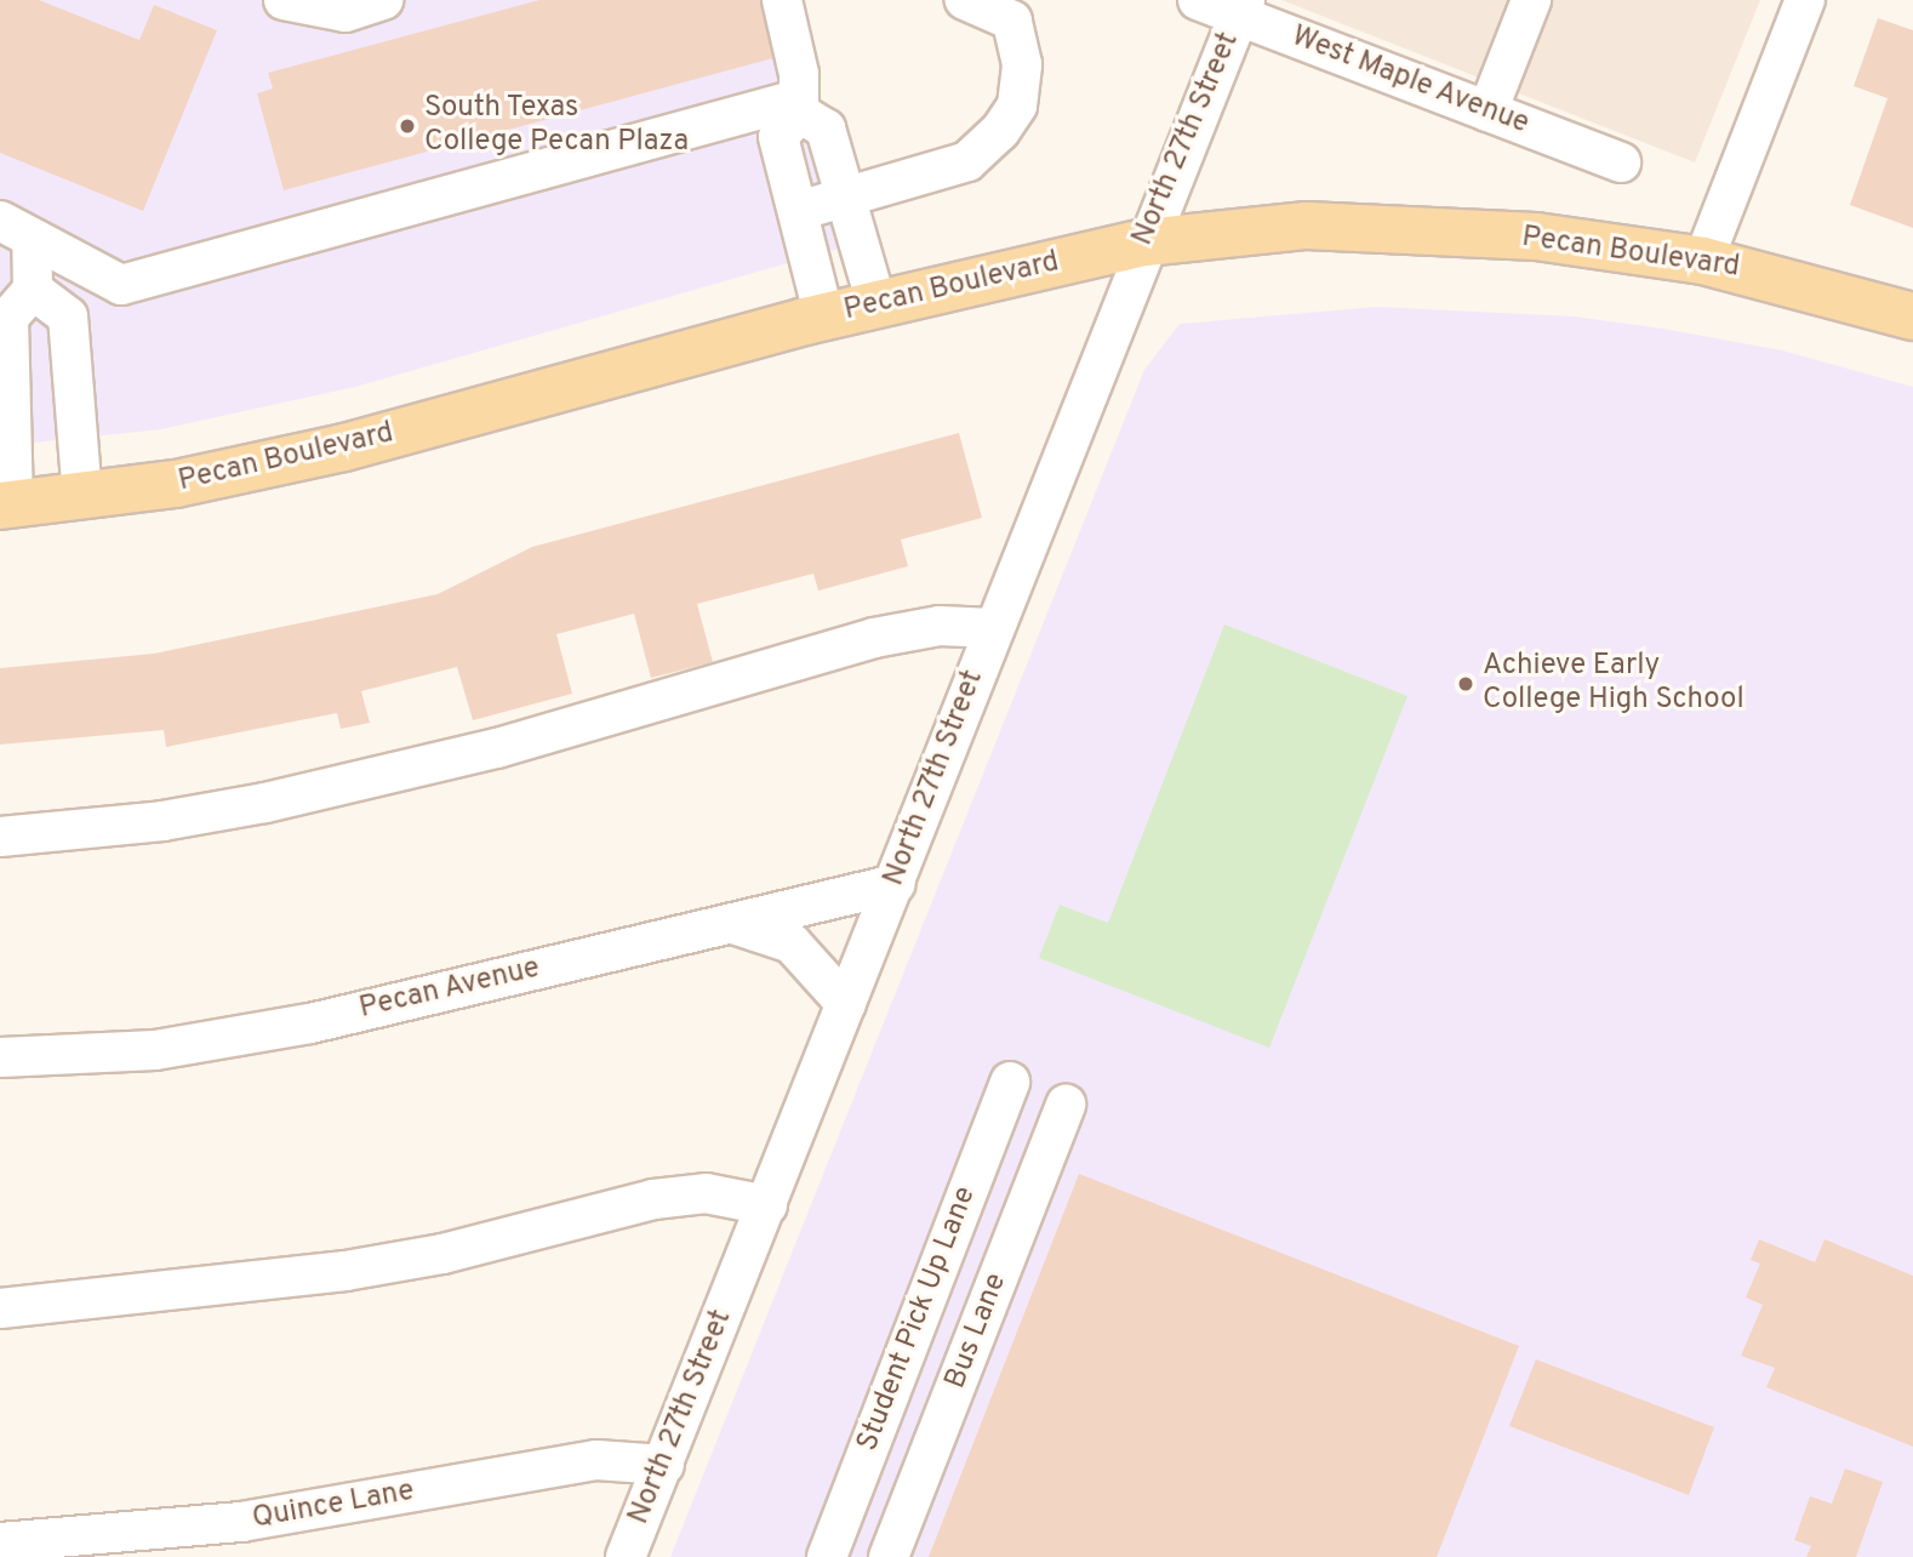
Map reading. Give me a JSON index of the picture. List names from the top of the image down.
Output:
{
  "streets": {
    "main road": ["Pecan Boulevard"],
    "street": [
      "West Maple Avenue",
      "North 27th Street",
      "Pecan Avenue",
      "Student Pick Up Lane",
      "Bus Lane",
      "Quince Lane"
    ]
  },
  "crossings": [
    ["West Maple Avenue", "North 27th Street"],
    ["North 27th Street", "Pecan Boulevard"],
    ["North 27th Street", "Pecan Avenue"],
    ["North 27th Street", "Quince Lane"]
  ],
  "places": ["South Texas College Pecan Plaza", "Achieve Early College High School"]
}
